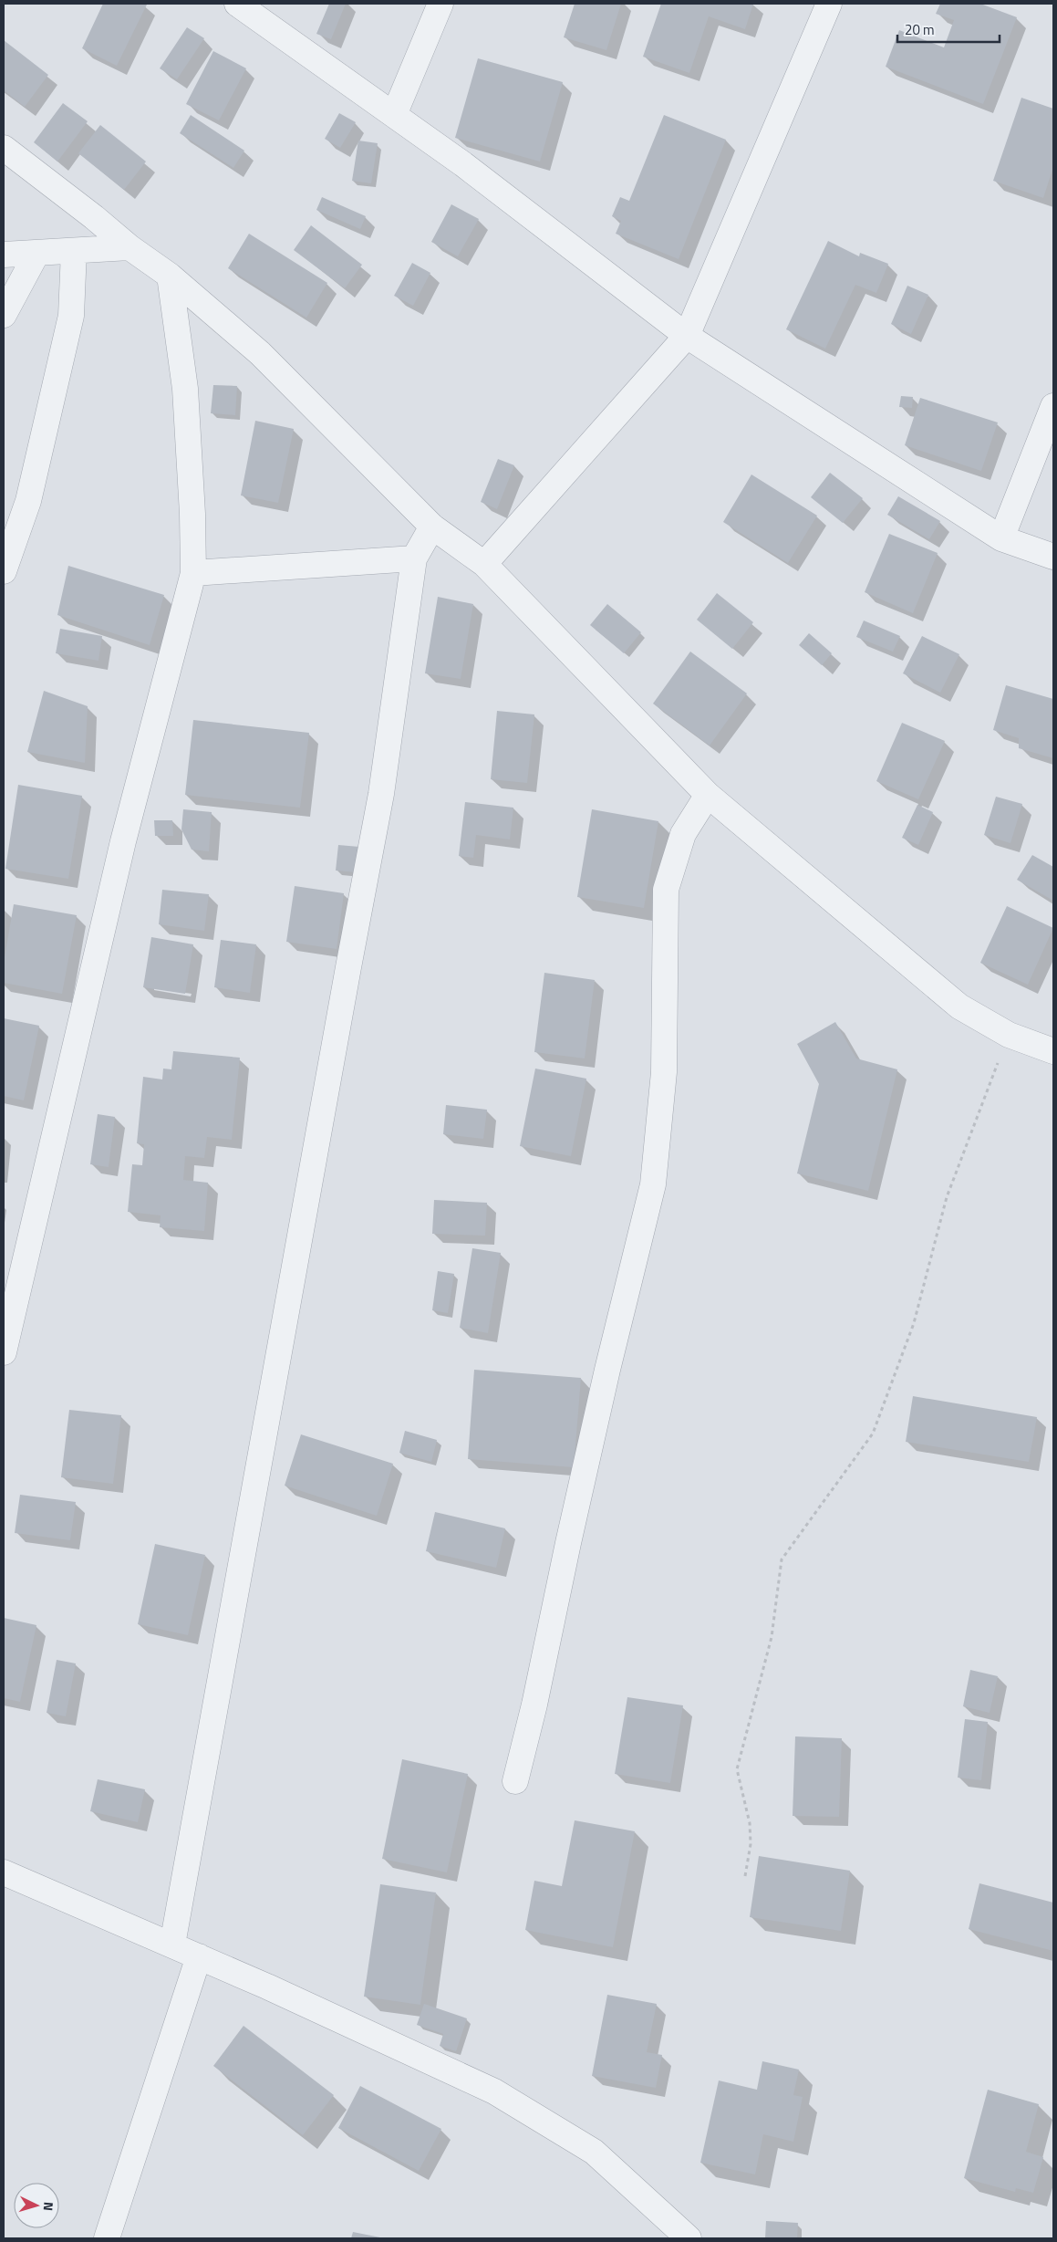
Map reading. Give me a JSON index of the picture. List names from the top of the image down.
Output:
{
  "scale_bar": "20 m",
  "north": "right"
}
